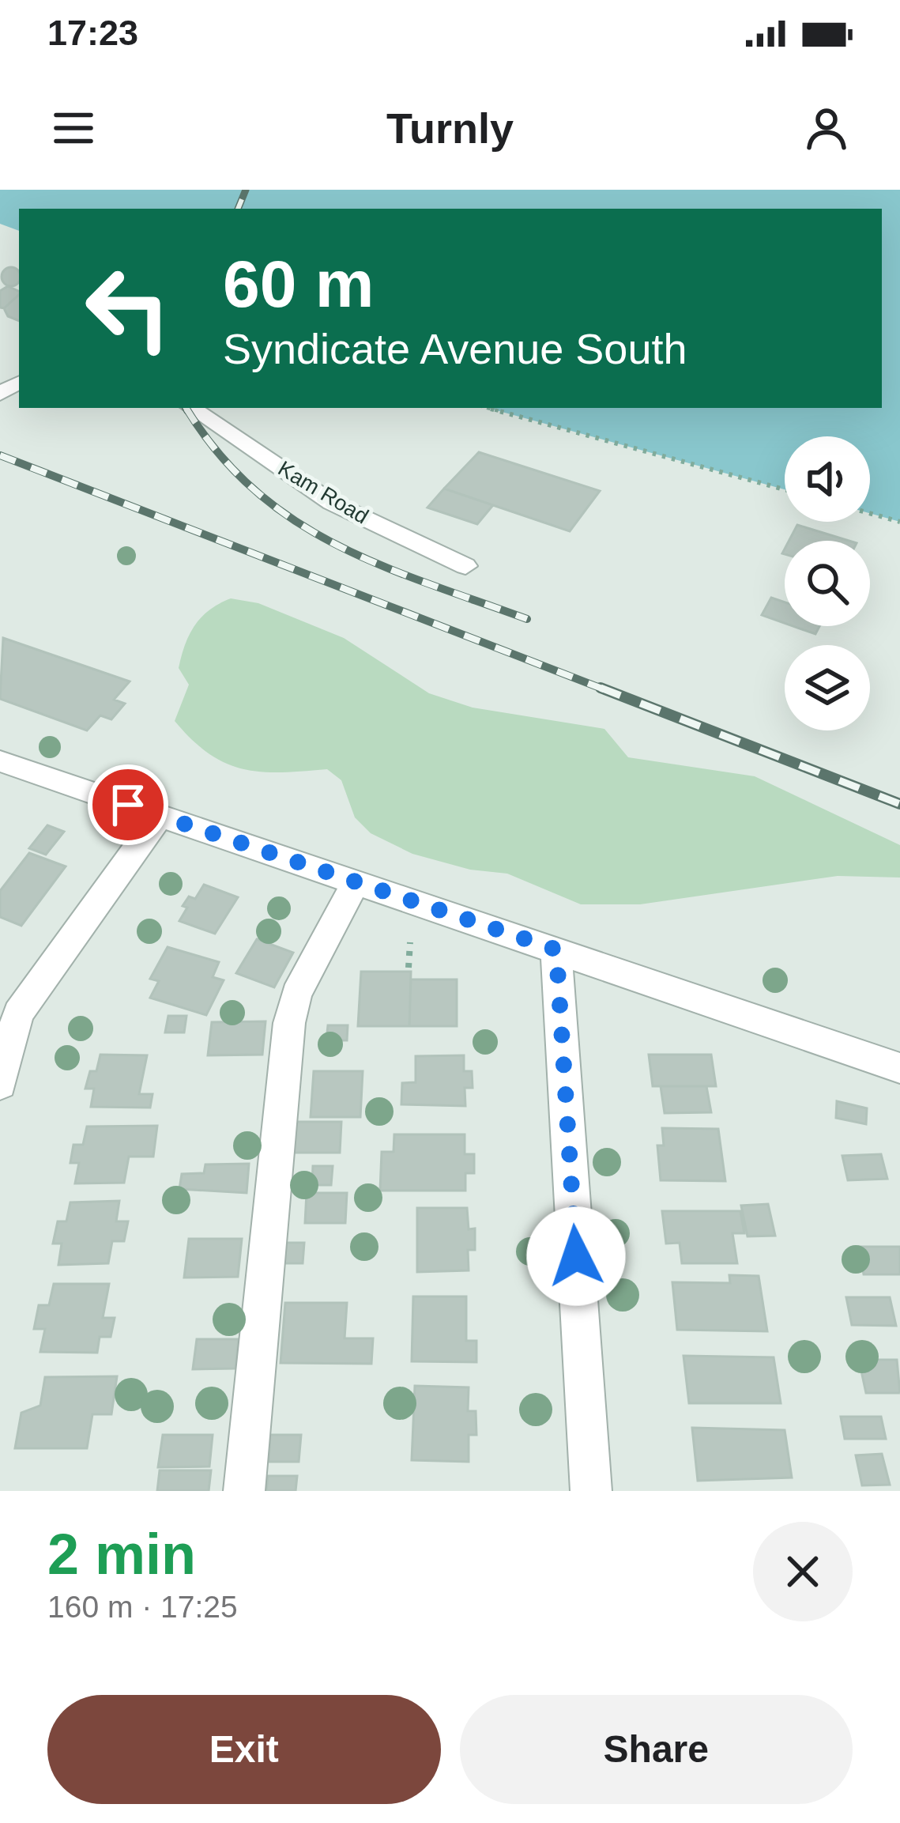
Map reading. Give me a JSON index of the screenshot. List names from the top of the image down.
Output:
{
  "streets": {
    "street": ["Kam Road"]
  },
  "page": {
    "status": "17:23",
    "header": "Turnly",
    "turn": ["60 m", "Syndicate Avenue South"],
    "heading": ["2 min", "160 m · 17:25"],
    "buttons": ["Exit", "Share"]
  }
}
